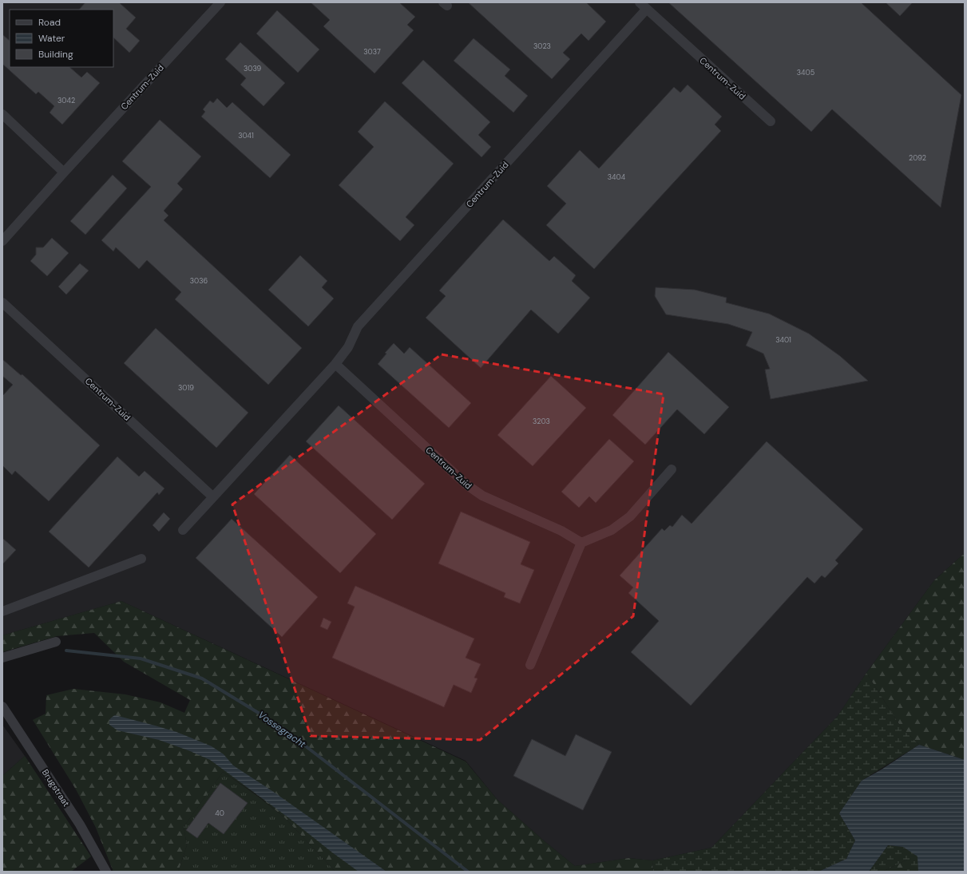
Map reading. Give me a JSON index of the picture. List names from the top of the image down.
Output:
{
  "streets": {
    "street": ["Centrum-Zuid", "Brugstraat"]
  },
  "water": ["Vossegracht"],
  "house_numbers": [
    "3023",
    "3037",
    "3039",
    "3405",
    "3042",
    "3041",
    "2092",
    "3404",
    "3036",
    "3401",
    "3019",
    "3203",
    "40"
  ],
  "legend": ["Road", "Water", "Building"]
}
